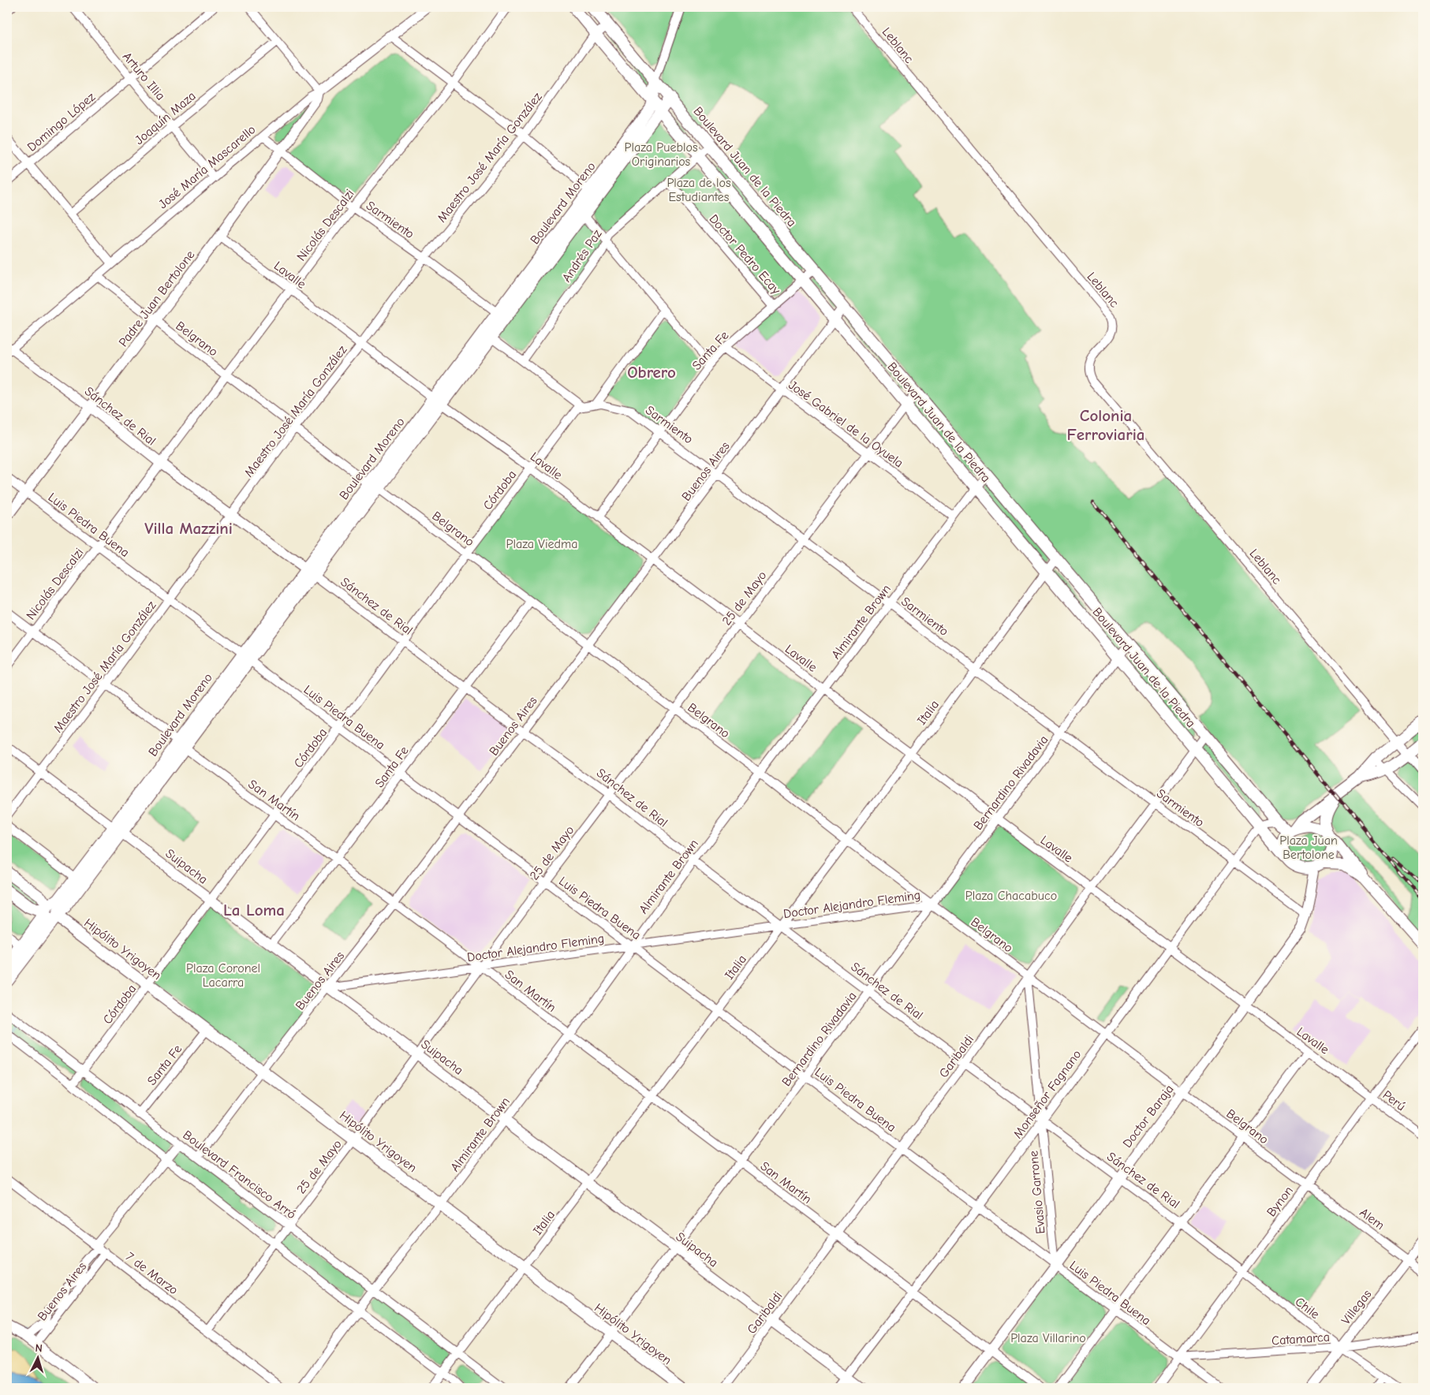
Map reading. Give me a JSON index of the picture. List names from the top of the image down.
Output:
{
  "streets": {
    "main road": ["Boulevard Juan de la Piedra", "Boulevard Moreno", "Hipólito Yrigoyen"],
    "street": [
      "Leblanc",
      "Arturo Illia",
      "Joaquín Maza",
      "Domingo López",
      "Maestro José María González",
      "José María Mascarello",
      "Sarmiento",
      "Nicolás Descalzi",
      "Doctor Pedro Ecay",
      "Andrés Paz",
      "Lavalle",
      "Padre Juan Bertolone",
      "Belgrano",
      "Santa Fe",
      "Sánchez de Rial",
      "José Gabriel de la Oyuela",
      "Buenos Aires",
      "Córdoba",
      "Luis Piedra Buena",
      "25 de Mayo",
      "Almirante Brown",
      "Italia",
      "Bernardino Rivadavia",
      "San Martín",
      "Suipacha",
      "Doctor Alejandro Fleming",
      "Garibaldi",
      "Monseñor Fagnano",
      "Perú",
      "Doctor Baraja",
      "Boulevard Francisco Arró",
      "Evasio Garrone",
      "Bynon",
      "Alem",
      "7 de Marzo",
      "Villegas",
      "Chile",
      "Catamarca"
    ]
  },
  "crossings": [
    ["Arturo Illia", "Joaquín Maza"],
    ["Arturo Illia", "Domingo López"],
    ["Arturo Illia", "José María Mascarello"],
    ["Maestro José María González", "Boulevard Juan de la Piedra"],
    ["Maestro José María González", "Sarmiento"],
    ["Maestro José María González", "Lavalle"],
    ["Maestro José María González", "Belgrano"],
    ["Maestro José María González", "Sánchez de Rial"],
    ["Maestro José María González", "Luis Piedra Buena"],
    ["Maestro José María González", "San Martín"],
    ["Maestro José María González", "Suipacha"],
    ["José María Mascarello", "Sarmiento"],
    ["José María Mascarello", "Padre Juan Bertolone"],
    ["José María Mascarello", "Belgrano"],
    ["José María Mascarello", "Sánchez de Rial"],
    ["Boulevard Juan de la Piedra", "Boulevard Moreno"],
    ["Boulevard Juan de la Piedra", "Andrés Paz"],
    ["Boulevard Juan de la Piedra", "Santa Fe"],
    ["Boulevard Juan de la Piedra", "Buenos Aires"],
    ["Boulevard Juan de la Piedra", "25 de Mayo"],
    ["Boulevard Juan de la Piedra", "Almirante Brown"],
    ["Boulevard Juan de la Piedra", "Italia"],
    ["Boulevard Juan de la Piedra", "Bernardino Rivadavia"],
    ["Boulevard Juan de la Piedra", "Garibaldi"],
    ["Boulevard Juan de la Piedra", "Monseñor Fagnano"],
    ["Boulevard Juan de la Piedra", "Doctor Baraja"],
    ["Boulevard Moreno", "Sarmiento"],
    ["Boulevard Moreno", "Lavalle"],
    ["Boulevard Moreno", "Belgrano"],
    ["Boulevard Moreno", "Sánchez de Rial"],
    ["Boulevard Moreno", "Luis Piedra Buena"],
    ["Boulevard Moreno", "San Martín"],
    ["Boulevard Moreno", "Suipacha"],
    ["Boulevard Moreno", "Hipólito Yrigoyen"],
    ["Sarmiento", "Nicolás Descalzi"],
    ["Sarmiento", "Padre Juan Bertolone"],
    ["Sarmiento", "Santa Fe"],
    ["Sarmiento", "Buenos Aires"],
    ["Sarmiento", "Córdoba"],
    ["Sarmiento", "25 de Mayo"],
    ["Sarmiento", "Almirante Brown"],
    ["Sarmiento", "Italia"],
    ["Sarmiento", "Bernardino Rivadavia"],
    ["Sarmiento", "Garibaldi"],
    ["Sarmiento", "Monseñor Fagnano"],
    ["Sarmiento", "Doctor Baraja"],
    ["Nicolás Descalzi", "Lavalle"],
    ["Nicolás Descalzi", "Belgrano"],
    ["Nicolás Descalzi", "Sánchez de Rial"],
    ["Nicolás Descalzi", "Luis Piedra Buena"],
    ["Nicolás Descalzi", "San Martín"],
    ["Doctor Pedro Ecay", "Andrés Paz"],
    ["Doctor Pedro Ecay", "Santa Fe"],
    ["Lavalle", "Padre Juan Bertolone"],
    ["Lavalle", "Santa Fe"],
    ["Lavalle", "Buenos Aires"],
    ["Lavalle", "Córdoba"],
    ["Lavalle", "25 de Mayo"],
    ["Lavalle", "Almirante Brown"],
    ["Lavalle", "Italia"],
    ["Lavalle", "Bernardino Rivadavia"],
    ["Lavalle", "Garibaldi"],
    ["Lavalle", "Monseñor Fagnano"],
    ["Lavalle", "Perú"],
    ["Lavalle", "Doctor Baraja"],
    ["Lavalle", "Bynon"],
    ["Padre Juan Bertolone", "Belgrano"],
    ["Padre Juan Bertolone", "Sánchez de Rial"],
    ["Padre Juan Bertolone", "Luis Piedra Buena"],
    ["Belgrano", "Santa Fe"],
    ["Belgrano", "Buenos Aires"],
    ["Belgrano", "Córdoba"],
    ["Belgrano", "25 de Mayo"],
    ["Belgrano", "Almirante Brown"],
    ["Belgrano", "Italia"],
    ["Belgrano", "Bernardino Rivadavia"],
    ["Belgrano", "Doctor Alejandro Fleming"],
    ["Belgrano", "Garibaldi"],
    ["Belgrano", "Monseñor Fagnano"],
    ["Belgrano", "Doctor Baraja"],
    ["Belgrano", "Evasio Garrone"],
    ["Belgrano", "Bynon"],
    ["Belgrano", "Alem"],
    ["Santa Fe", "Sánchez de Rial"],
    ["Santa Fe", "José Gabriel de la Oyuela"],
    ["Santa Fe", "Luis Piedra Buena"],
    ["Santa Fe", "San Martín"],
    ["Santa Fe", "Suipacha"],
    ["Santa Fe", "Hipólito Yrigoyen"],
    ["Santa Fe", "Boulevard Francisco Arró"],
    ["Sánchez de Rial", "Buenos Aires"],
    ["Sánchez de Rial", "Córdoba"],
    ["Sánchez de Rial", "25 de Mayo"],
    ["Sánchez de Rial", "Almirante Brown"],
    ["Sánchez de Rial", "Italia"],
    ["Sánchez de Rial", "Bernardino Rivadavia"],
    ["Sánchez de Rial", "Doctor Alejandro Fleming"],
    ["Sánchez de Rial", "Garibaldi"],
    ["Sánchez de Rial", "Monseñor Fagnano"],
    ["Sánchez de Rial", "Doctor Baraja"],
    ["Sánchez de Rial", "Evasio Garrone"],
    ["Sánchez de Rial", "Bynon"],
    ["Sánchez de Rial", "Chile"],
    ["José Gabriel de la Oyuela", "Buenos Aires"],
    ["José Gabriel de la Oyuela", "25 de Mayo"],
    ["José Gabriel de la Oyuela", "Almirante Brown"],
    ["Buenos Aires", "Luis Piedra Buena"],
    ["Buenos Aires", "San Martín"],
    ["Buenos Aires", "Suipacha"],
    ["Buenos Aires", "Doctor Alejandro Fleming"],
    ["Buenos Aires", "Hipólito Yrigoyen"],
    ["Buenos Aires", "Boulevard Francisco Arró"],
    ["Buenos Aires", "7 de Marzo"],
    ["Córdoba", "Luis Piedra Buena"],
    ["Córdoba", "San Martín"],
    ["Córdoba", "Suipacha"],
    ["Córdoba", "Hipólito Yrigoyen"],
    ["Córdoba", "Boulevard Francisco Arró"],
    ["Luis Piedra Buena", "25 de Mayo"],
    ["Luis Piedra Buena", "Almirante Brown"],
    ["Luis Piedra Buena", "Italia"],
    ["Luis Piedra Buena", "Bernardino Rivadavia"],
    ["Luis Piedra Buena", "Doctor Alejandro Fleming"],
    ["Luis Piedra Buena", "Garibaldi"],
    ["Luis Piedra Buena", "Monseñor Fagnano"],
    ["Luis Piedra Buena", "Doctor Baraja"],
    ["Luis Piedra Buena", "Evasio Garrone"],
    ["Luis Piedra Buena", "Bynon"],
    ["Luis Piedra Buena", "Catamarca"],
    ["25 de Mayo", "San Martín"],
    ["25 de Mayo", "Suipacha"],
    ["25 de Mayo", "Doctor Alejandro Fleming"],
    ["25 de Mayo", "Hipólito Yrigoyen"],
    ["25 de Mayo", "Boulevard Francisco Arró"],
    ["25 de Mayo", "7 de Marzo"],
    ["Almirante Brown", "San Martín"],
    ["Almirante Brown", "Suipacha"],
    ["Almirante Brown", "Doctor Alejandro Fleming"],
    ["Almirante Brown", "Hipólito Yrigoyen"],
    ["Almirante Brown", "Boulevard Francisco Arró"],
    ["Italia", "San Martín"],
    ["Italia", "Suipacha"],
    ["Italia", "Doctor Alejandro Fleming"],
    ["Italia", "Hipólito Yrigoyen"],
    ["Italia", "Boulevard Francisco Arró"],
    ["Bernardino Rivadavia", "San Martín"],
    ["Bernardino Rivadavia", "Suipacha"],
    ["Bernardino Rivadavia", "Doctor Alejandro Fleming"],
    ["Bernardino Rivadavia", "Hipólito Yrigoyen"],
    ["San Martín", "Doctor Alejandro Fleming"],
    ["San Martín", "Garibaldi"],
    ["San Martín", "Monseñor Fagnano"],
    ["San Martín", "Doctor Baraja"],
    ["Suipacha", "Doctor Alejandro Fleming"],
    ["Suipacha", "Garibaldi"],
    ["Suipacha", "Monseñor Fagnano"],
    ["Garibaldi", "Evasio Garrone"],
    ["Monseñor Fagnano", "Evasio Garrone"],
    ["Perú", "Bynon"],
    ["Doctor Baraja", "Evasio Garrone"],
    ["Bynon", "Alem"],
    ["Bynon", "Chile"],
    ["Bynon", "Catamarca"],
    ["Alem", "Villegas"],
    ["Villegas", "Chile"],
    ["Villegas", "Catamarca"],
    ["Chile", "Catamarca"]
  ],
  "districts": [
    "Obrero",
    "Colonia Ferroviaria",
    "Villa Mazzini",
    "La Loma"
  ],
  "parks": [
    "Plaza Pueblos Originarios",
    "Plaza de los Estudiantes",
    "Plaza Viedma",
    "Plaza Juan Bertolone",
    "Plaza Chacabuco",
    "Plaza Coronel Lacarra",
    "Plaza Villarino"
  ],
  "north": "top"
}
